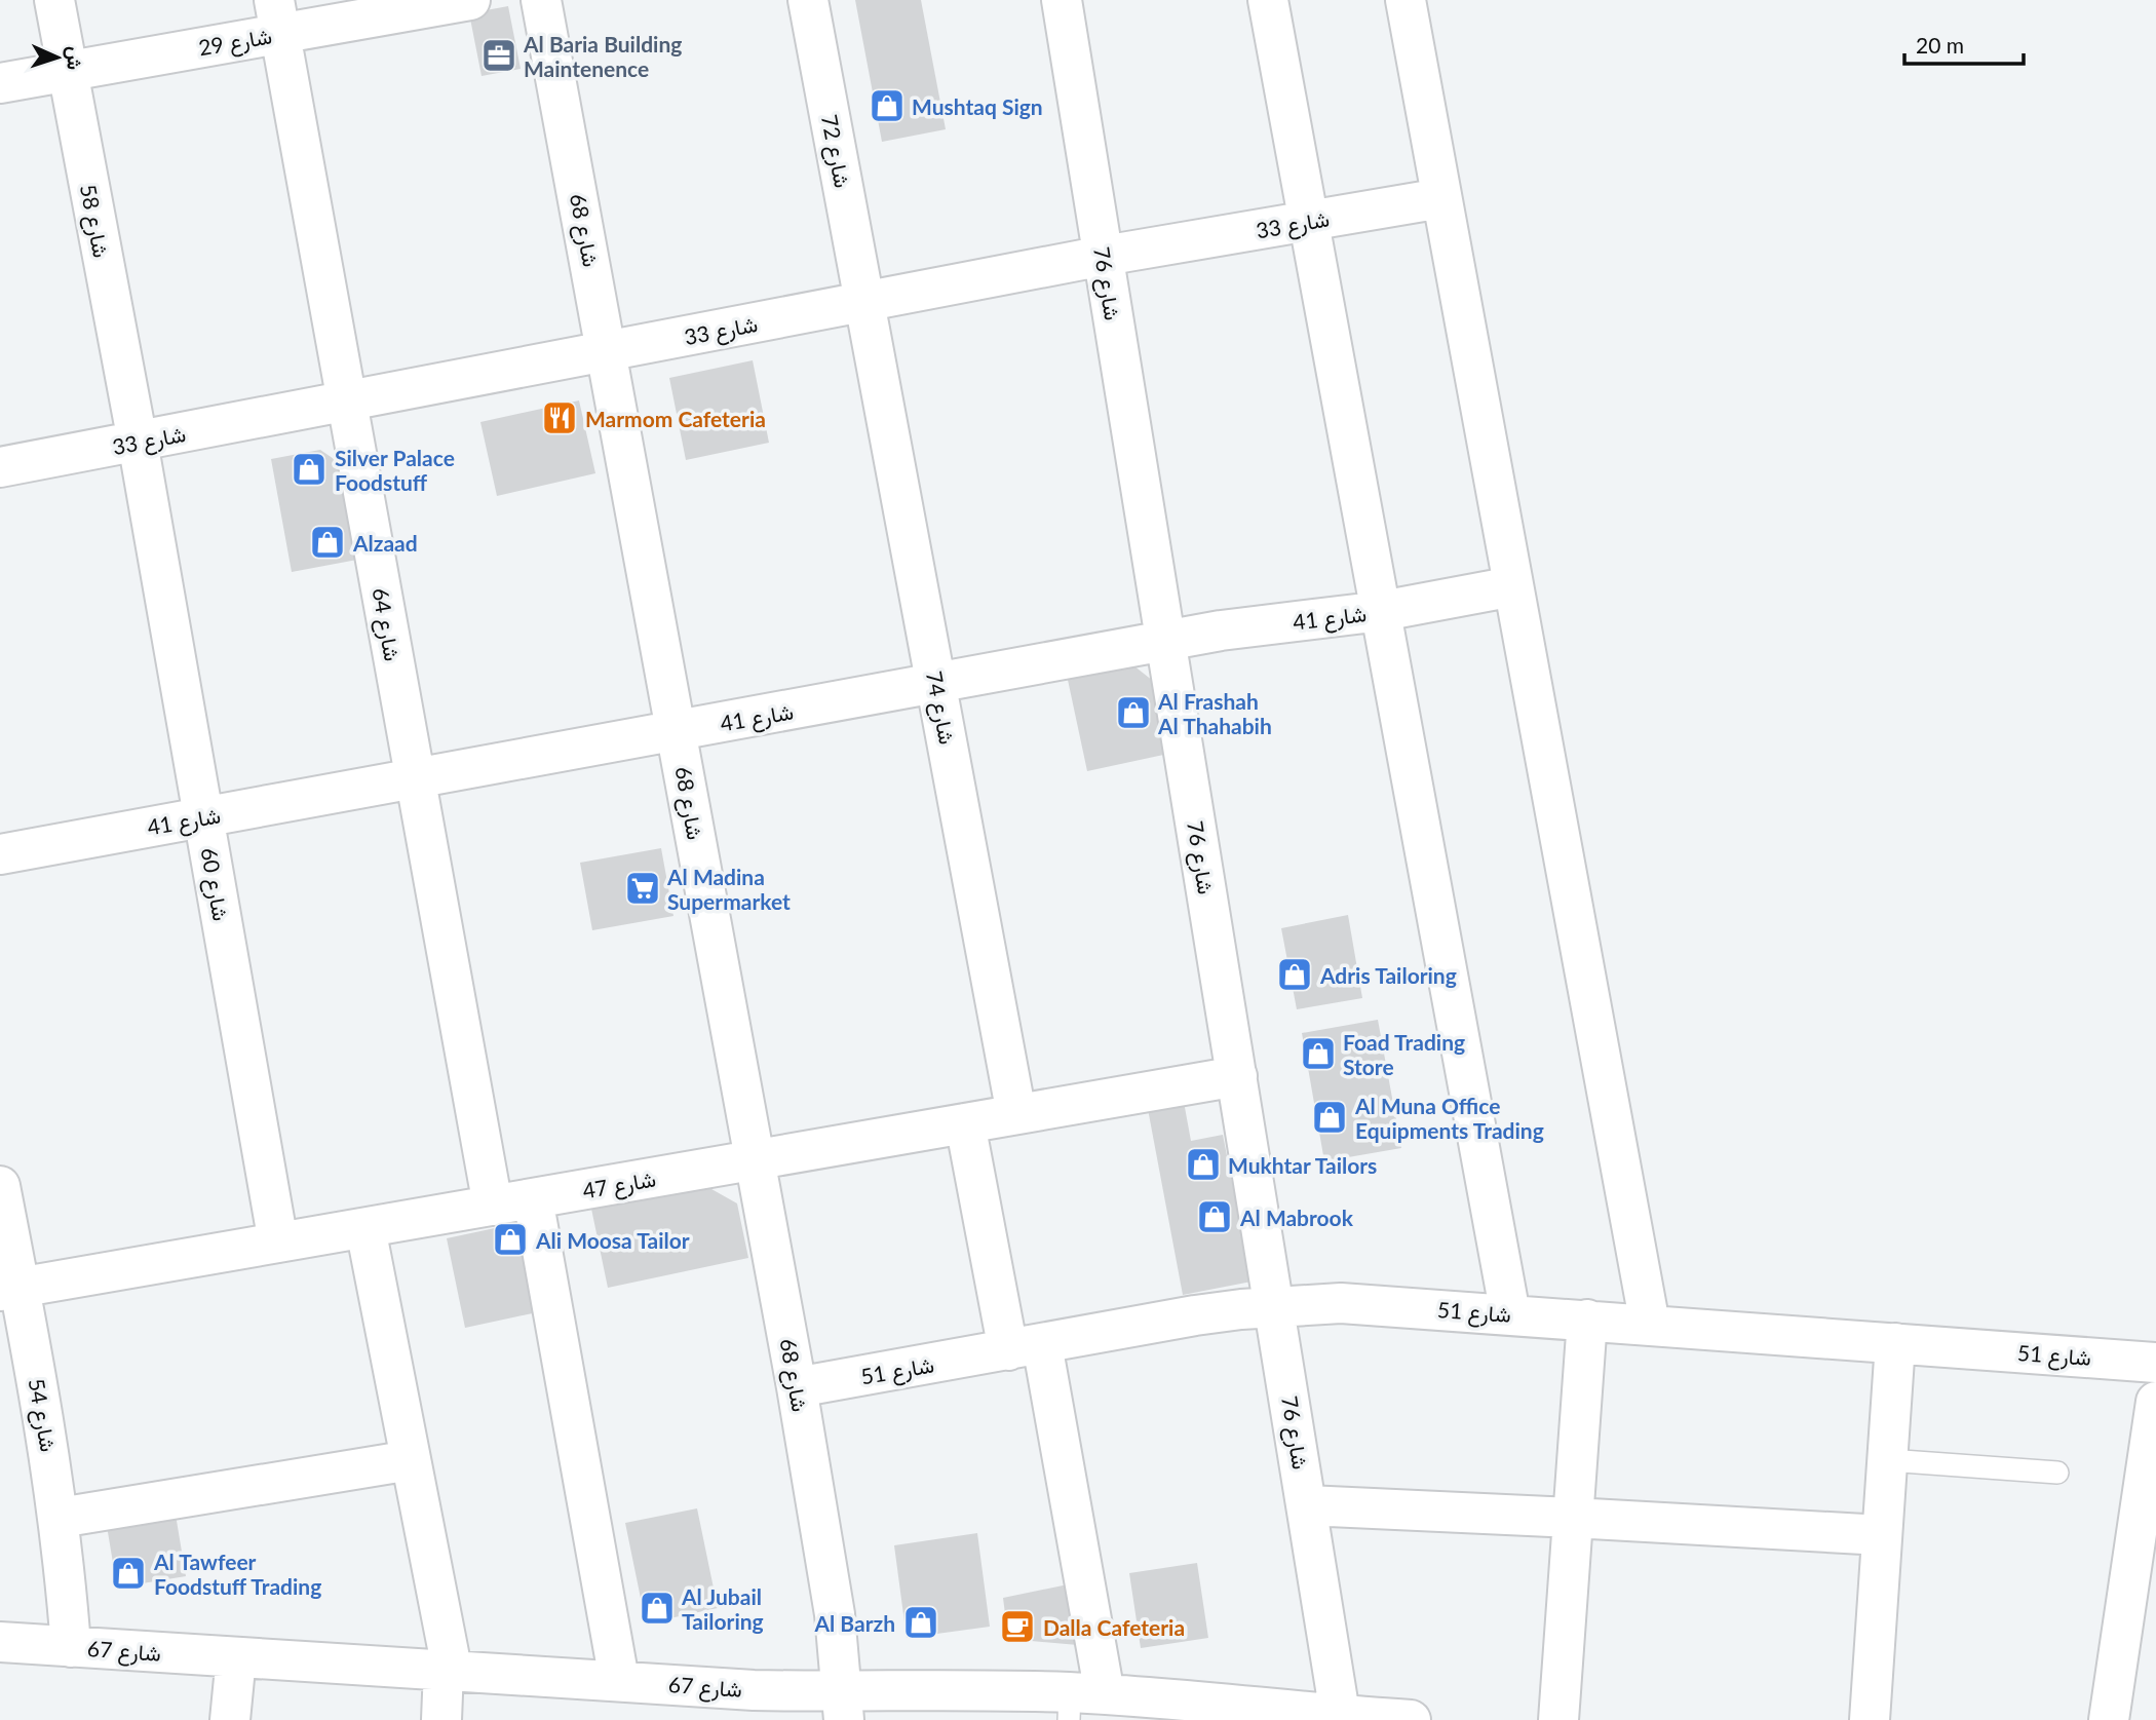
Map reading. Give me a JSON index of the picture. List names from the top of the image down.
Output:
{
  "streets": {
    "street": [
      "شارع 29",
      "شارع 72",
      "شارع 58",
      "شارع 33",
      "شارع 68",
      "شارع 76",
      "شارع 41",
      "شارع 64",
      "شارع 74",
      "شارع 60",
      "شارع 47",
      "شارع 51",
      "شارع 54",
      "شارع 67"
    ]
  },
  "crossings": [
    ["شارع 29", "شارع 58"],
    ["شارع 29", "شارع 64"],
    ["شارع 72", "شارع 33"],
    ["شارع 72", "شارع 74"],
    ["شارع 58", "شارع 33"],
    ["شارع 58", "شارع 60"],
    ["شارع 33", "شارع 68"],
    ["شارع 33", "شارع 76"],
    ["شارع 33", "شارع 64"],
    ["شارع 33", "شارع 74"],
    ["شارع 33", "شارع 60"],
    ["شارع 68", "شارع 41"],
    ["شارع 68", "شارع 47"],
    ["شارع 68", "شارع 51"],
    ["شارع 68", "شارع 67"],
    ["شارع 76", "شارع 41"],
    ["شارع 76", "شارع 47"],
    ["شارع 76", "شارع 51"],
    ["شارع 76", "شارع 67"],
    ["شارع 41", "شارع 64"],
    ["شارع 41", "شارع 74"],
    ["شارع 41", "شارع 60"],
    ["شارع 64", "شارع 47"],
    ["شارع 74", "شارع 47"],
    ["شارع 60", "شارع 47"],
    ["شارع 47", "شارع 54"],
    ["شارع 54", "شارع 67"]
  ],
  "places": {
    "office": ["Al Baria Building Maintenence"],
    "shop": [
      "Mushtaq Sign",
      "Silver Palace Foodstuff",
      "Alzaad",
      "Al Frashah Al Thahabih",
      "Adris Tailoring",
      "Foad Trading Store",
      "Al Muna Office Equipments Trading",
      "Mukhtar Tailors",
      "Al Mabrook",
      "Ali Moosa Tailor",
      "Al Tawfeer Foodstuff Trading",
      "Al Jubail Tailoring",
      "Al Barzh"
    ],
    "restaurant": ["Marmom Cafeteria"],
    "supermarket": ["Al Madina Supermarket"],
    "cafe": ["Dalla Cafeteria"]
  },
  "scale_bar": "20 m",
  "north": "right"
}
